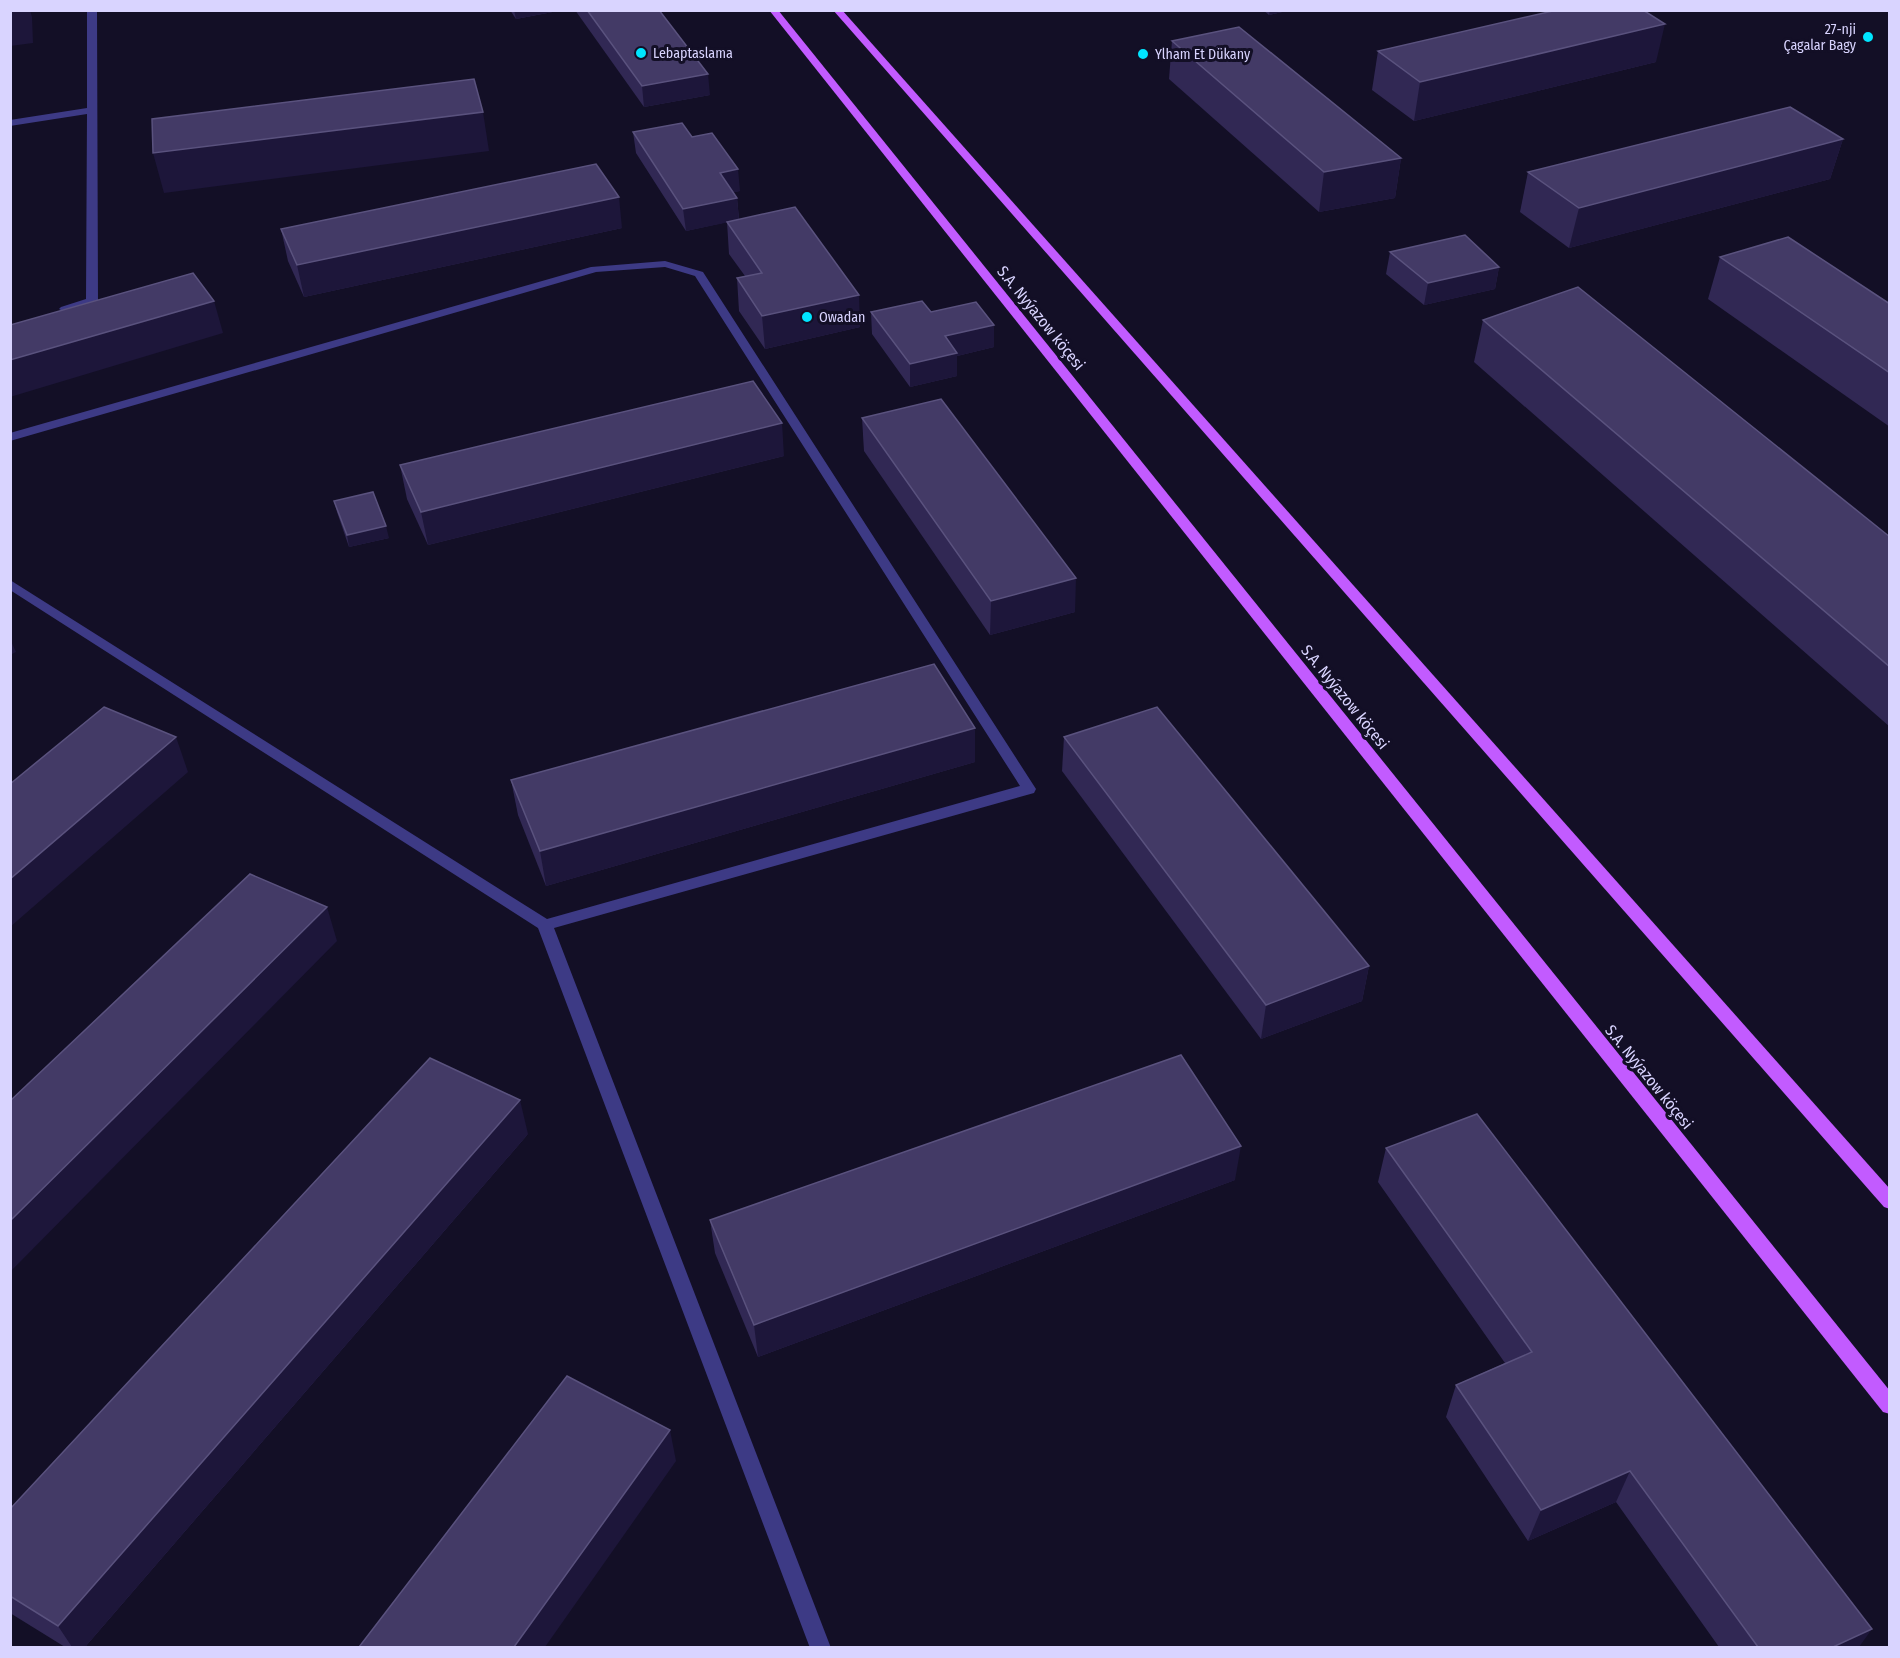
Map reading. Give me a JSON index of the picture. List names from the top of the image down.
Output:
{
  "streets": {
    "main road": ["S.A. Nyýazow köçesi"]
  },
  "places": [
    "27-nji Çagalar Bagy",
    "Lebaptaslama",
    "Ylham Et Dükany",
    "Owadan"
  ]
}
